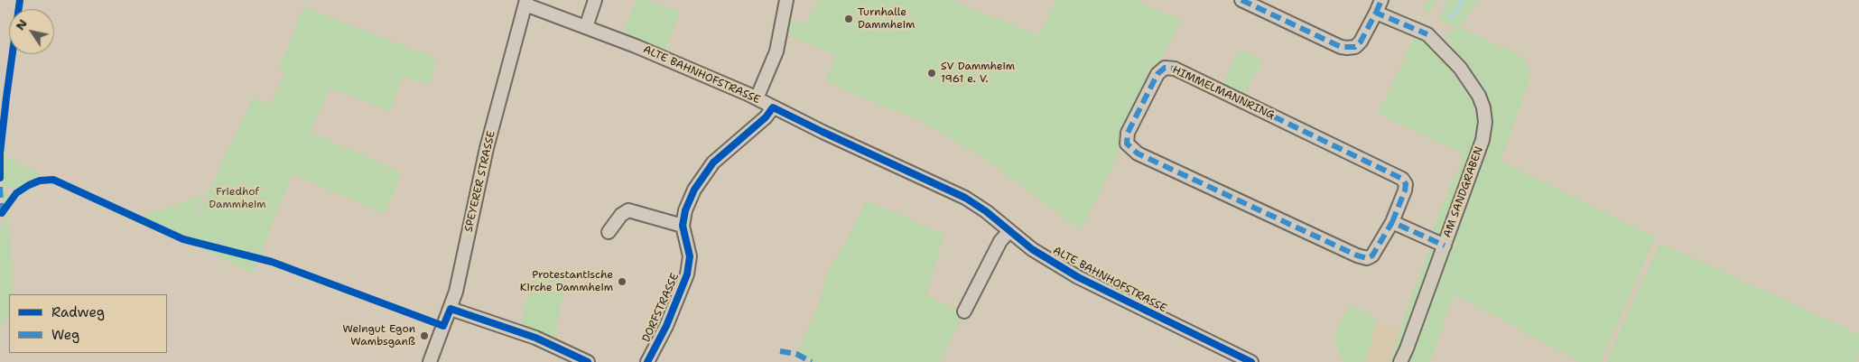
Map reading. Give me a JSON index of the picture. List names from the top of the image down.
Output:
{
  "streets": {
    "street": [
      "ALTE BAHNHOFSTRASSE",
      "HIMMELMANNRING",
      "SPEYERER STRASSE",
      "AM SANDGRABEN",
      "DORFSTRASSE"
    ]
  },
  "crossings": [
    ["ALTE BAHNHOFSTRASSE", "SPEYERER STRASSE"],
    ["ALTE BAHNHOFSTRASSE", "DORFSTRASSE"]
  ],
  "parks": ["Friedhof Dammheim"],
  "places": [
    "Turnhalle Dammheim",
    "SV Dammheim 1961 e. V.",
    "Protestantische Kirche Dammheim",
    "Weingut Egon Wambsganß"
  ],
  "legend": ["Radweg", "Weg"],
  "north": "top left"
}
